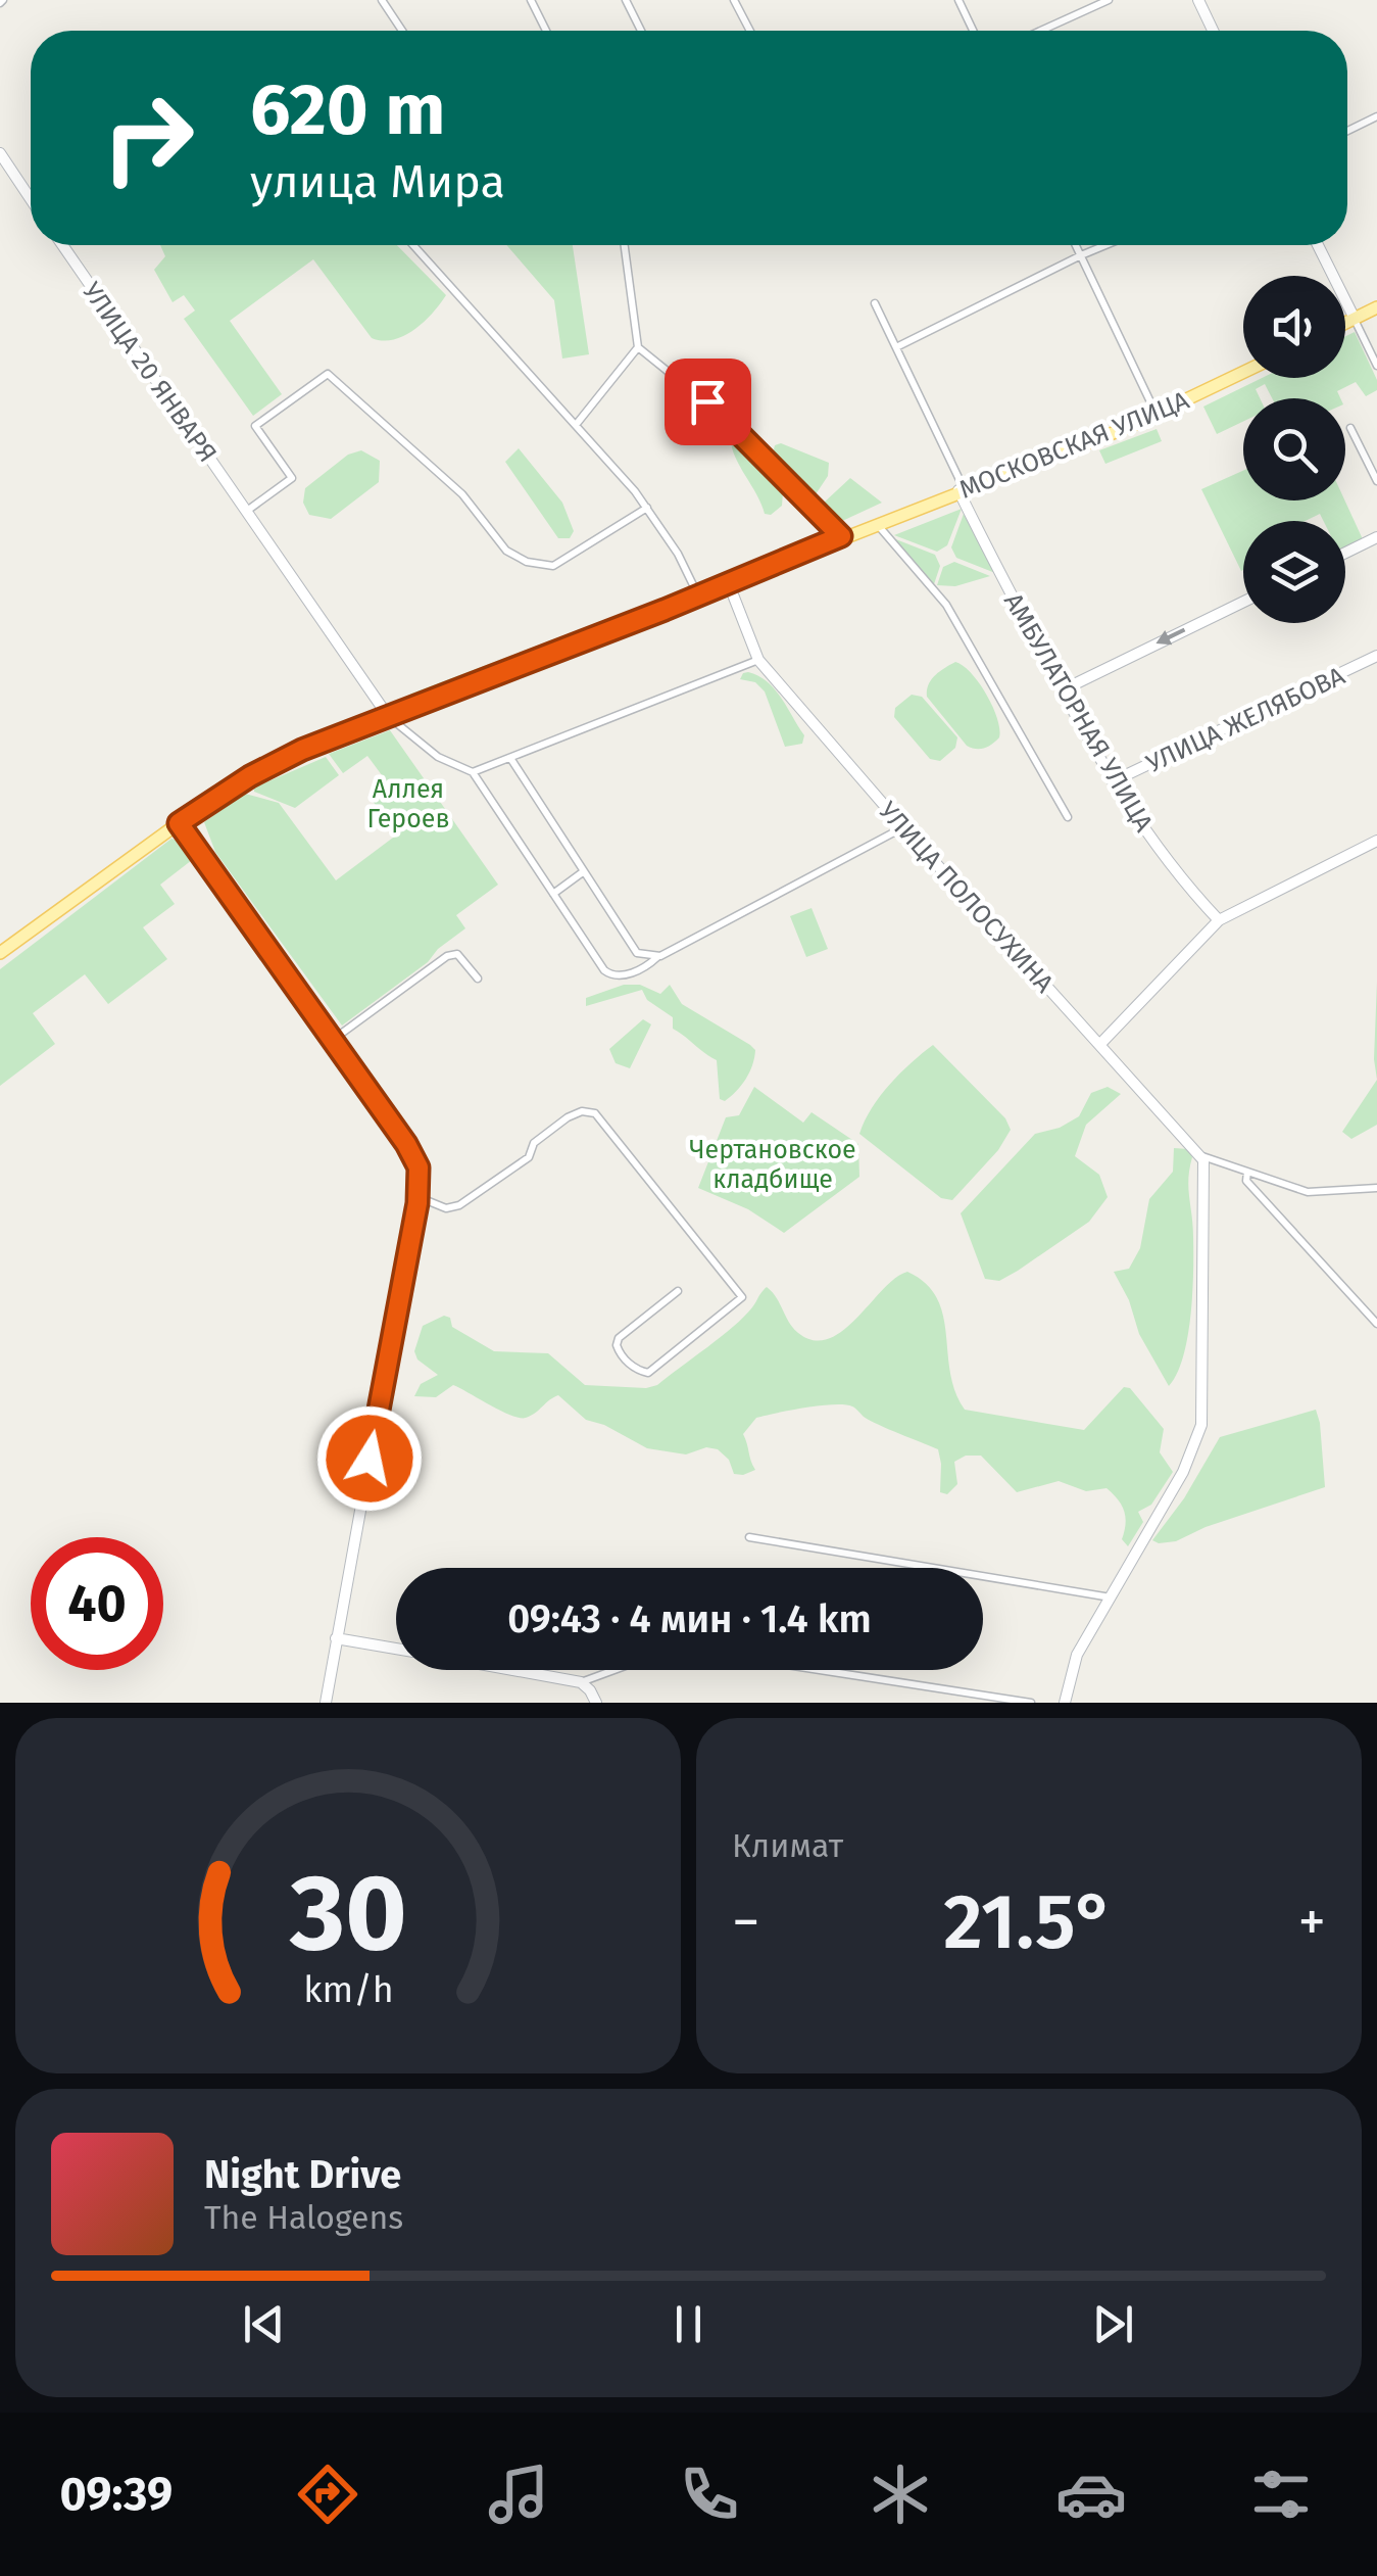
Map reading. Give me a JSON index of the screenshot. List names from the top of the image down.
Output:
{
  "streets": {
    "main road": ["МОСКОВСКАЯ УЛИЦА"],
    "street": [
      "УЛИЦА 20 ЯНВАРЯ",
      "АМБУЛАТОРНАЯ УЛИЦА",
      "УЛИЦА ЖЕЛЯБОВА",
      "УЛИЦА ПОЛОСУХИНА"
    ]
  },
  "crossings": [
    ["УЛИЦА 20 ЯНВАРЯ", "МОСКОВСКАЯ УЛИЦА"],
    ["МОСКОВСКАЯ УЛИЦА", "АМБУЛАТОРНАЯ УЛИЦА"],
    ["МОСКОВСКАЯ УЛИЦА", "УЛИЦА ПОЛОСУХИНА"],
    ["АМБУЛАТОРНАЯ УЛИЦА", "УЛИЦА ЖЕЛЯБОВА"]
  ],
  "parks": ["Аллея Героев", "Чертановское кладбище"],
  "page": {
    "turn": ["620 m", "улица Мира"],
    "limit": "40",
    "trip": "09:43 · 4 мин · 1.4 km",
    "tile": "Климат",
    "heat": ["−", "21.5°", "+"],
    "song": ["Night Drive", "The Halogens"],
    "tabs": "09:39",
    "gauge": ["30", "km/h"]
  }
}
